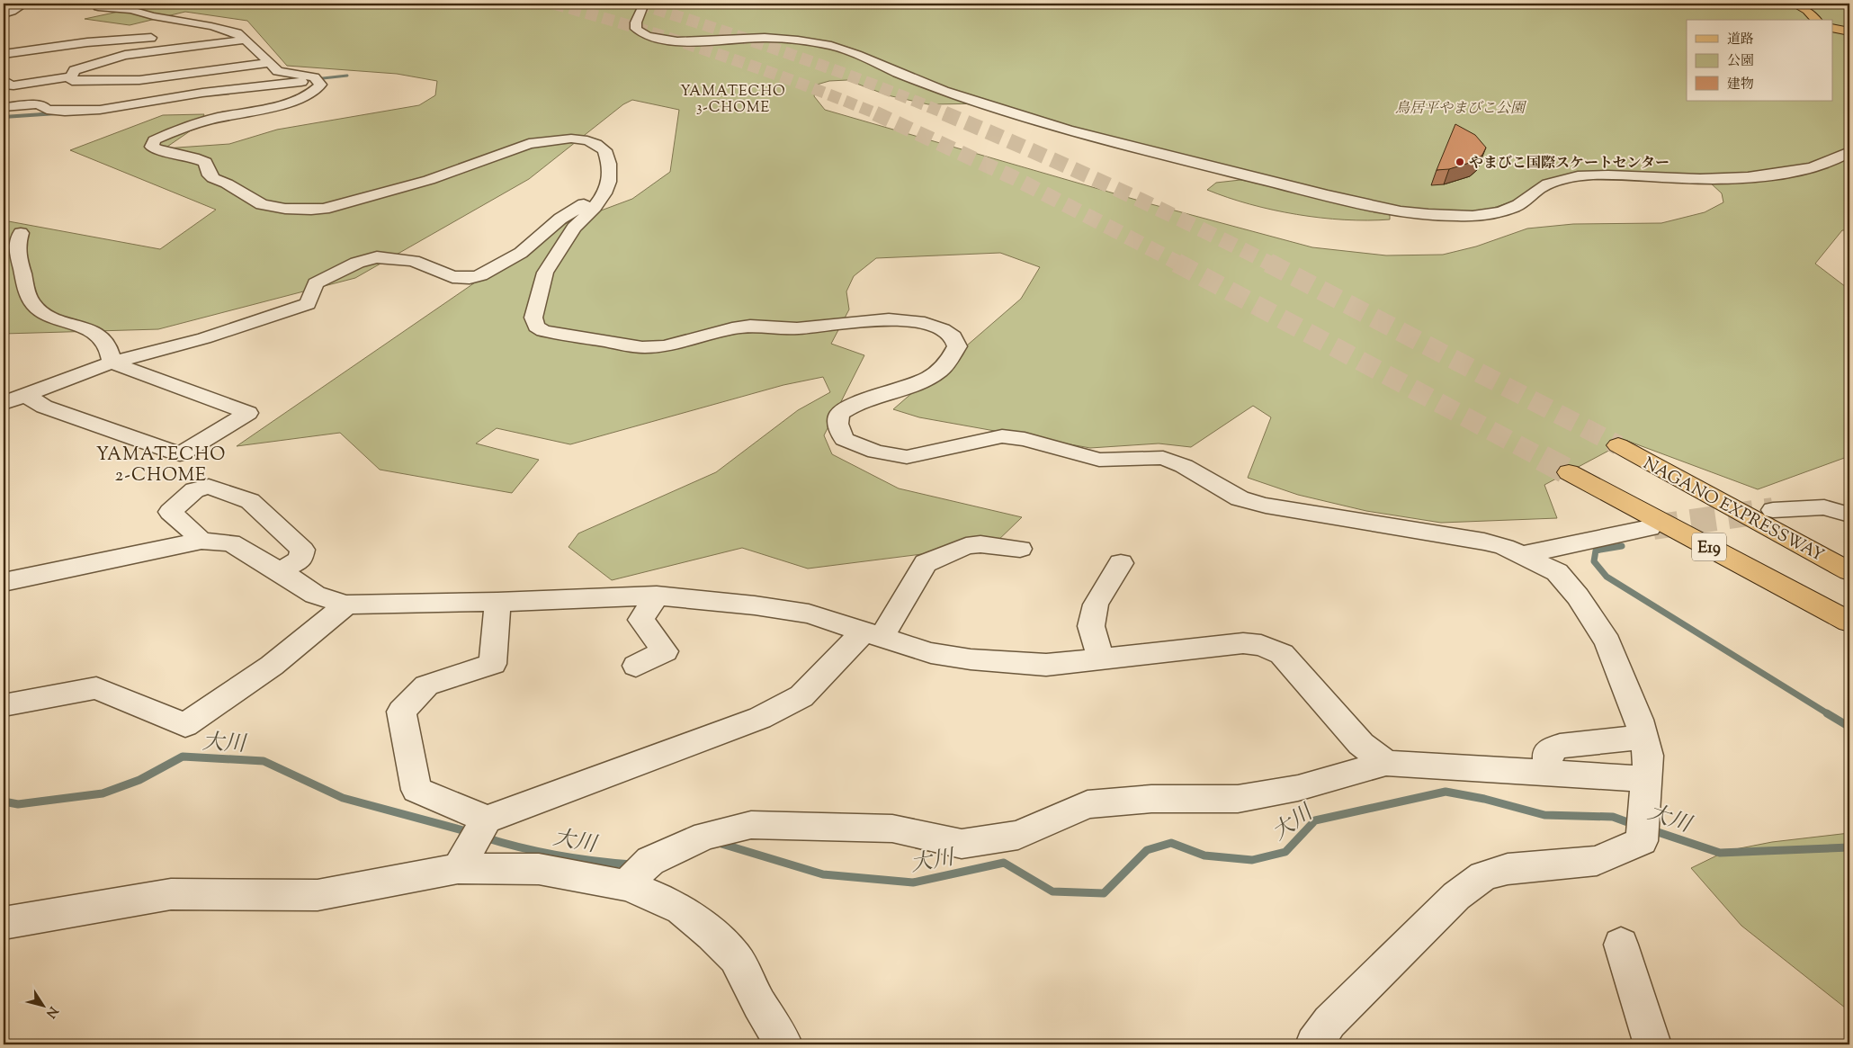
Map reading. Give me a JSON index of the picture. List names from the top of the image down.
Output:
{
  "streets": {
    "main road": ["NAGANO EXPRESSWAY", "E19"]
  },
  "districts": ["YAMATECHO 3-CHOME", "YAMATECHO 2-CHOME"],
  "water": ["大川"],
  "parks": ["鳥居平やまびこ公園"],
  "places": ["やまびこ国際スケートセンター"],
  "legend": ["道路", "公園", "建物"],
  "north": "bottom right"
}
